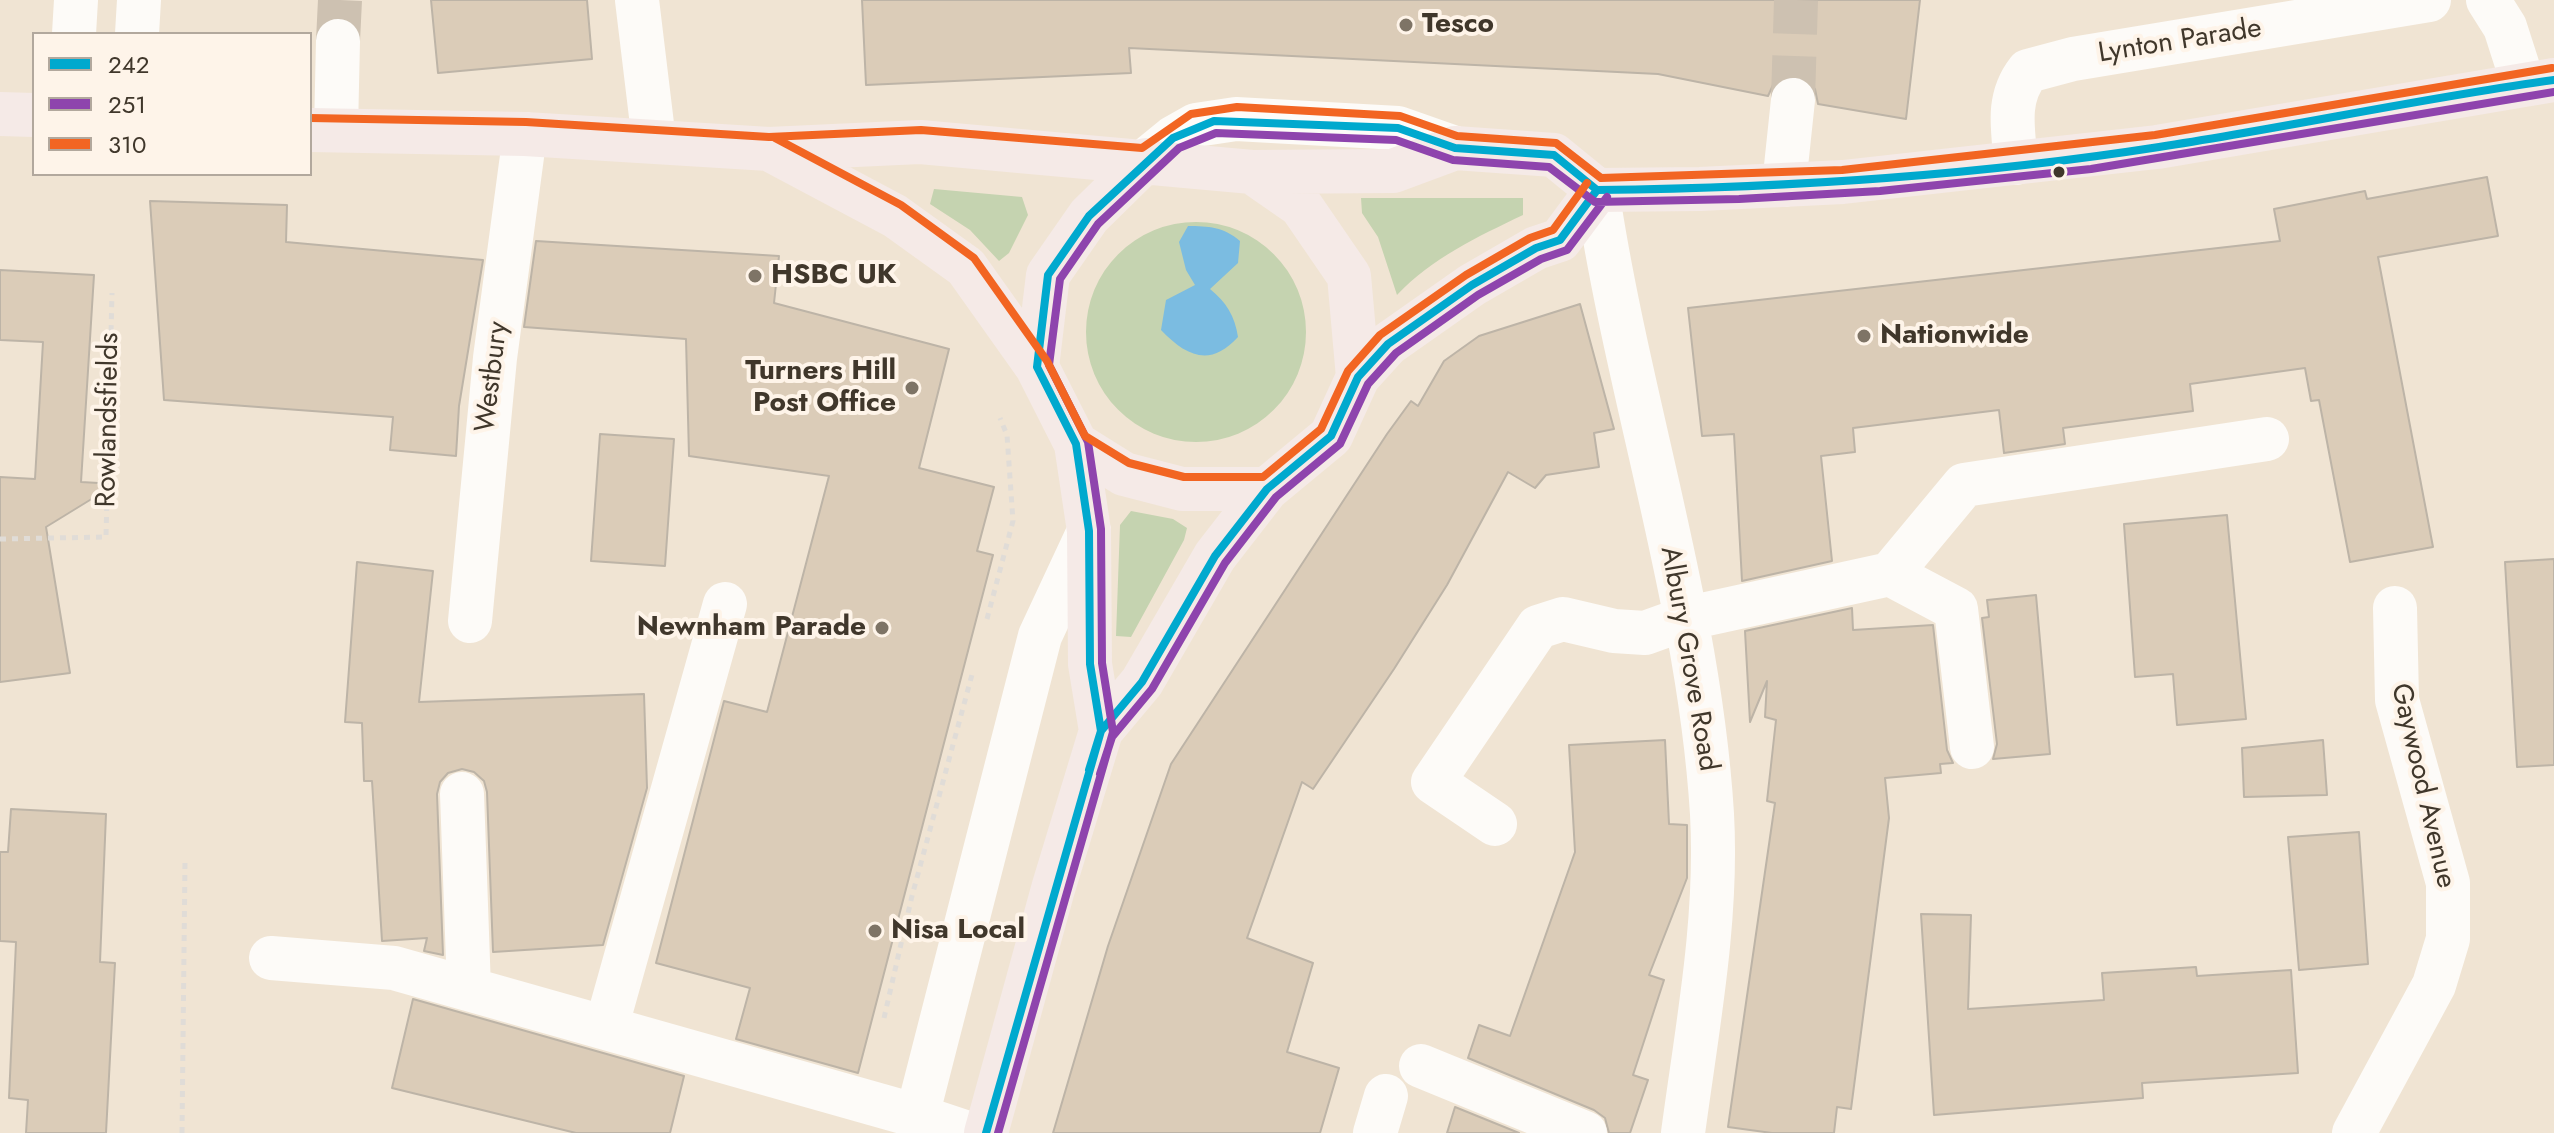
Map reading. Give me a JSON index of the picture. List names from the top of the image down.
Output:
{
  "streets": {
    "street": [
      "Lynton Parade",
      "Westbury",
      "Albury Grove Road",
      "Gaywood Avenue"
    ],
    "path": ["Rowlandsfields"]
  },
  "places": [
    "Tesco",
    "HSBC UK",
    "Nationwide",
    "Turners Hill Post Office",
    "Newnham Parade",
    "Nisa Local"
  ],
  "lines": ["transit line 310", "transit line 242", "transit line 251"],
  "legend": ["242", "251", "310"]
}
